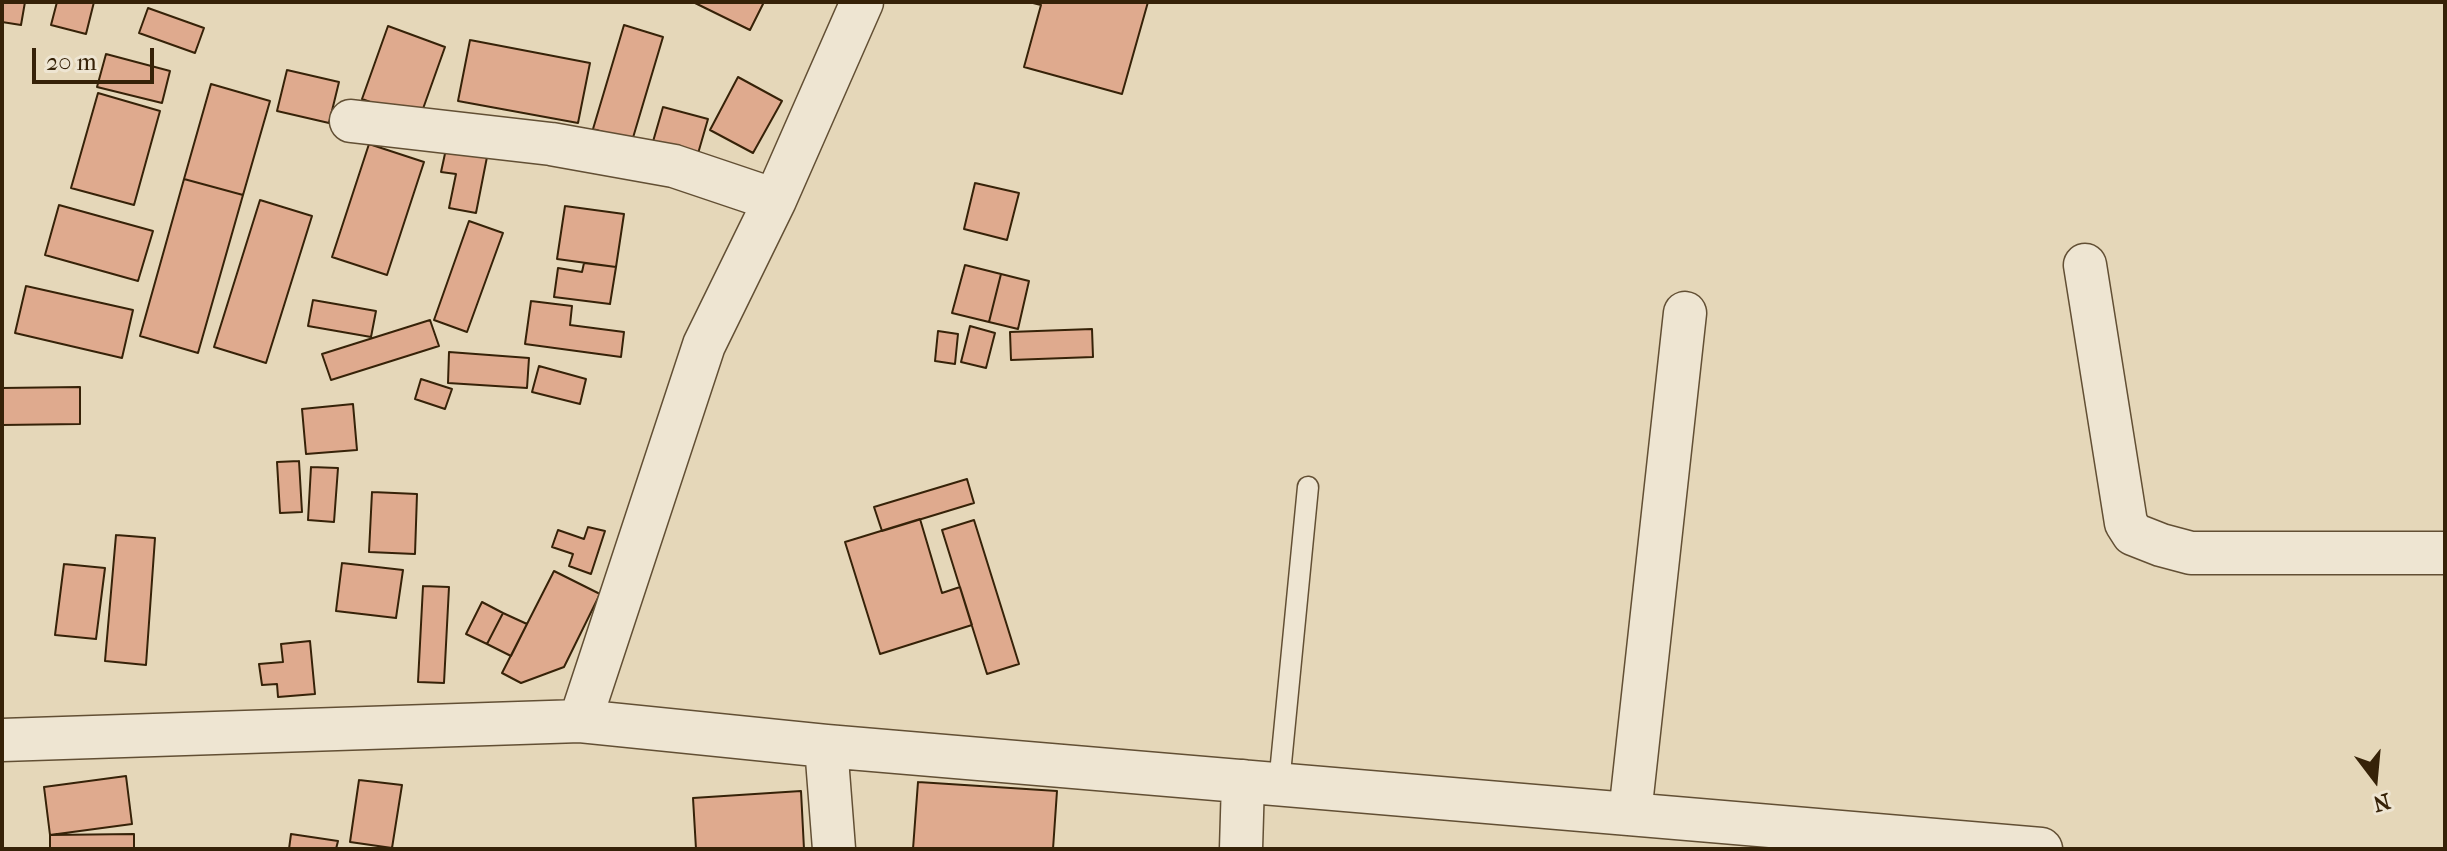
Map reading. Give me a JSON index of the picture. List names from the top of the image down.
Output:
{
  "scale_bar": "20 m",
  "north": "bottom"
}
